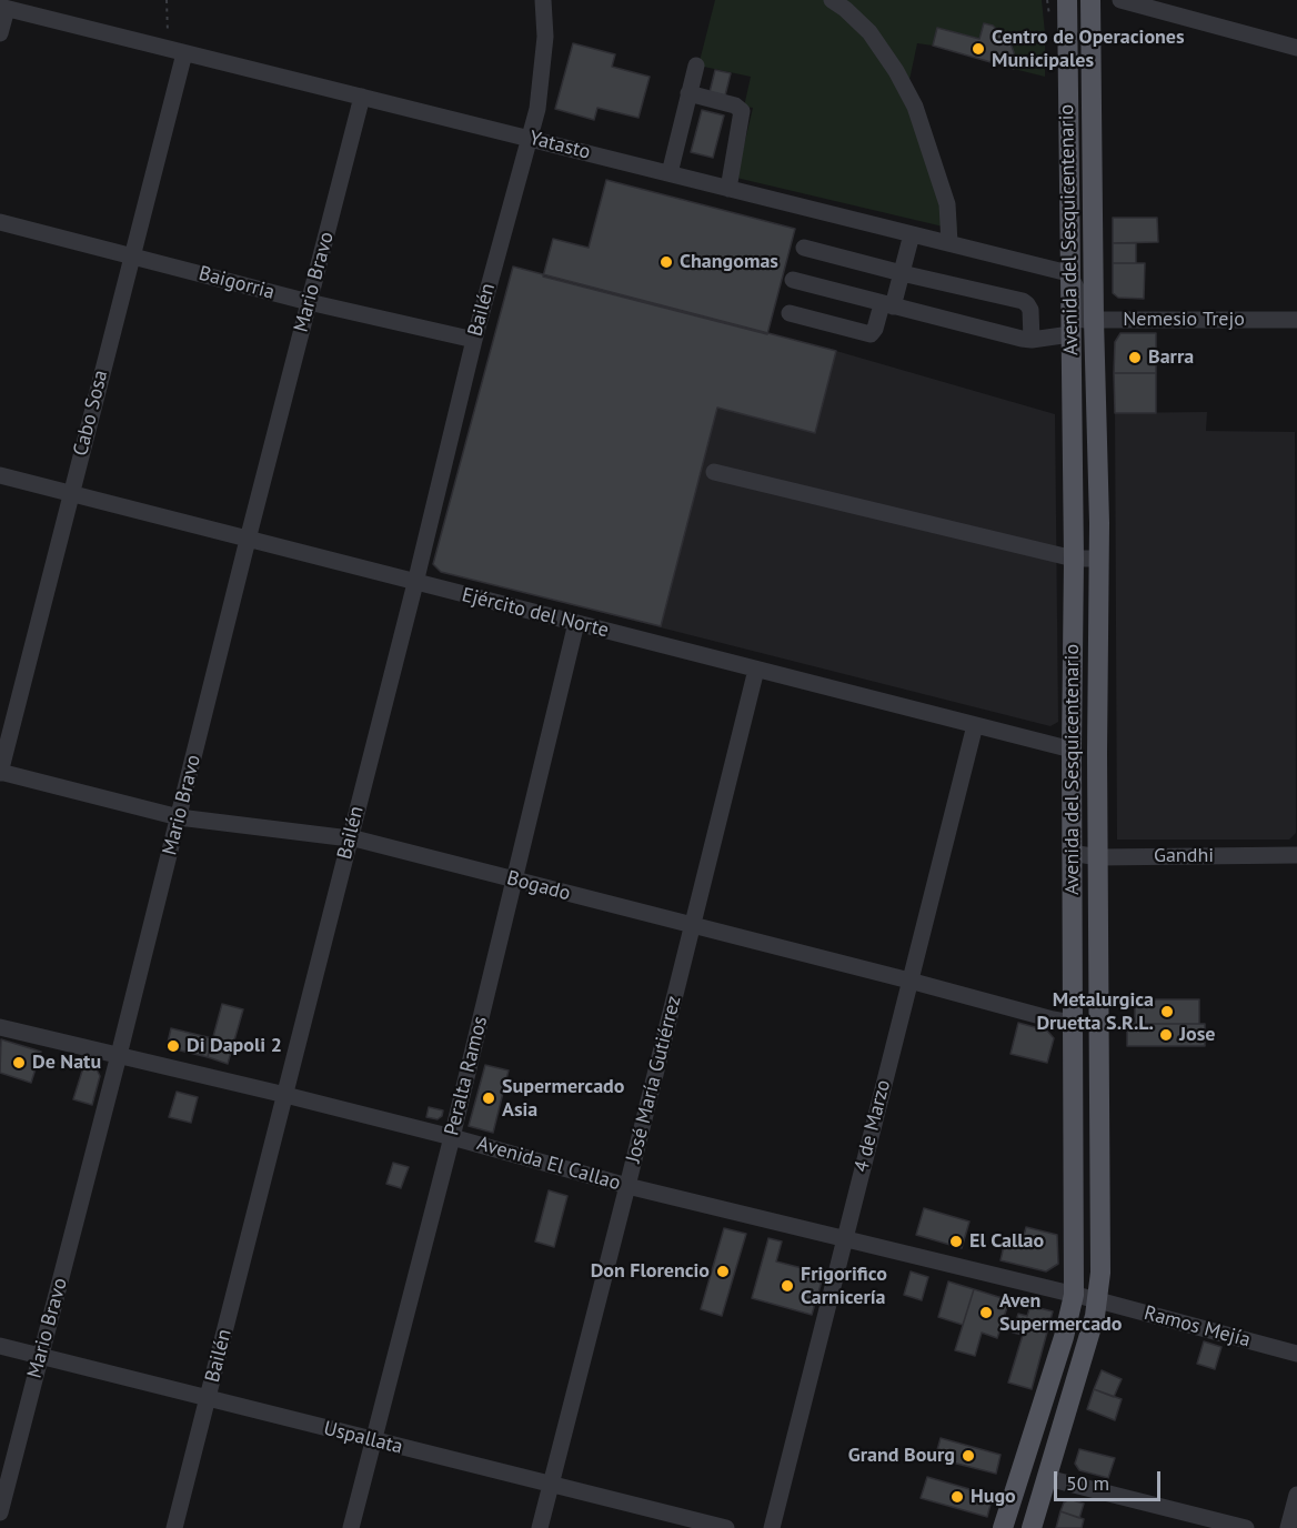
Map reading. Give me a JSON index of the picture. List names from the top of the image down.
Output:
{
  "streets": {
    "main road": ["Avenida del Sesquicentenario"],
    "street": [
      "Yatasto",
      "Mario Bravo",
      "Baigorria",
      "Bailén",
      "Nemesio Trejo",
      "Cabo Sosa",
      "Ejército del Norte",
      "Gandhi",
      "Bogado",
      "Peralta Ramos",
      "José María Gutiérrez",
      "4 de Marzo",
      "Avenida El Callao",
      "Ramos Mejía",
      "Uspallata"
    ]
  },
  "crossings": [
    ["Yatasto", "Avenida del Sesquicentenario"],
    ["Yatasto", "Mario Bravo"],
    ["Yatasto", "Bailén"],
    ["Yatasto", "Cabo Sosa"],
    ["Avenida del Sesquicentenario", "Nemesio Trejo"],
    ["Avenida del Sesquicentenario", "Ejército del Norte"],
    ["Avenida del Sesquicentenario", "Gandhi"],
    ["Avenida del Sesquicentenario", "Bogado"],
    ["Avenida del Sesquicentenario", "Avenida El Callao"],
    ["Avenida del Sesquicentenario", "Ramos Mejía"],
    ["Mario Bravo", "Baigorria"],
    ["Mario Bravo", "Ejército del Norte"],
    ["Mario Bravo", "Bogado"],
    ["Mario Bravo", "Avenida El Callao"],
    ["Mario Bravo", "Uspallata"],
    ["Baigorria", "Bailén"],
    ["Baigorria", "Cabo Sosa"],
    ["Bailén", "Ejército del Norte"],
    ["Bailén", "Bogado"],
    ["Bailén", "Avenida El Callao"],
    ["Bailén", "Uspallata"],
    ["Cabo Sosa", "Ejército del Norte"],
    ["Cabo Sosa", "Bogado"],
    ["Ejército del Norte", "Peralta Ramos"],
    ["Ejército del Norte", "José María Gutiérrez"],
    ["Ejército del Norte", "4 de Marzo"],
    ["Bogado", "Peralta Ramos"],
    ["Bogado", "José María Gutiérrez"],
    ["Bogado", "4 de Marzo"],
    ["Peralta Ramos", "Avenida El Callao"],
    ["Peralta Ramos", "Uspallata"],
    ["José María Gutiérrez", "Avenida El Callao"],
    ["José María Gutiérrez", "Uspallata"],
    ["4 de Marzo", "Avenida El Callao"],
    ["Avenida El Callao", "Ramos Mejía"]
  ],
  "places": [
    "Centro de Operaciones Municipales",
    "Changomas",
    "Barra",
    "Metalurgica Druetta S.R.L.",
    "Jose",
    "Di Dapoli 2",
    "De Natu",
    "Supermercado Asia",
    "El Callao",
    "Don Florencio",
    "Frigorifico Carnicería",
    "Aven Supermercado",
    "Grand Bourg",
    "Hugo"
  ],
  "scale_bar": "50 m"
}
